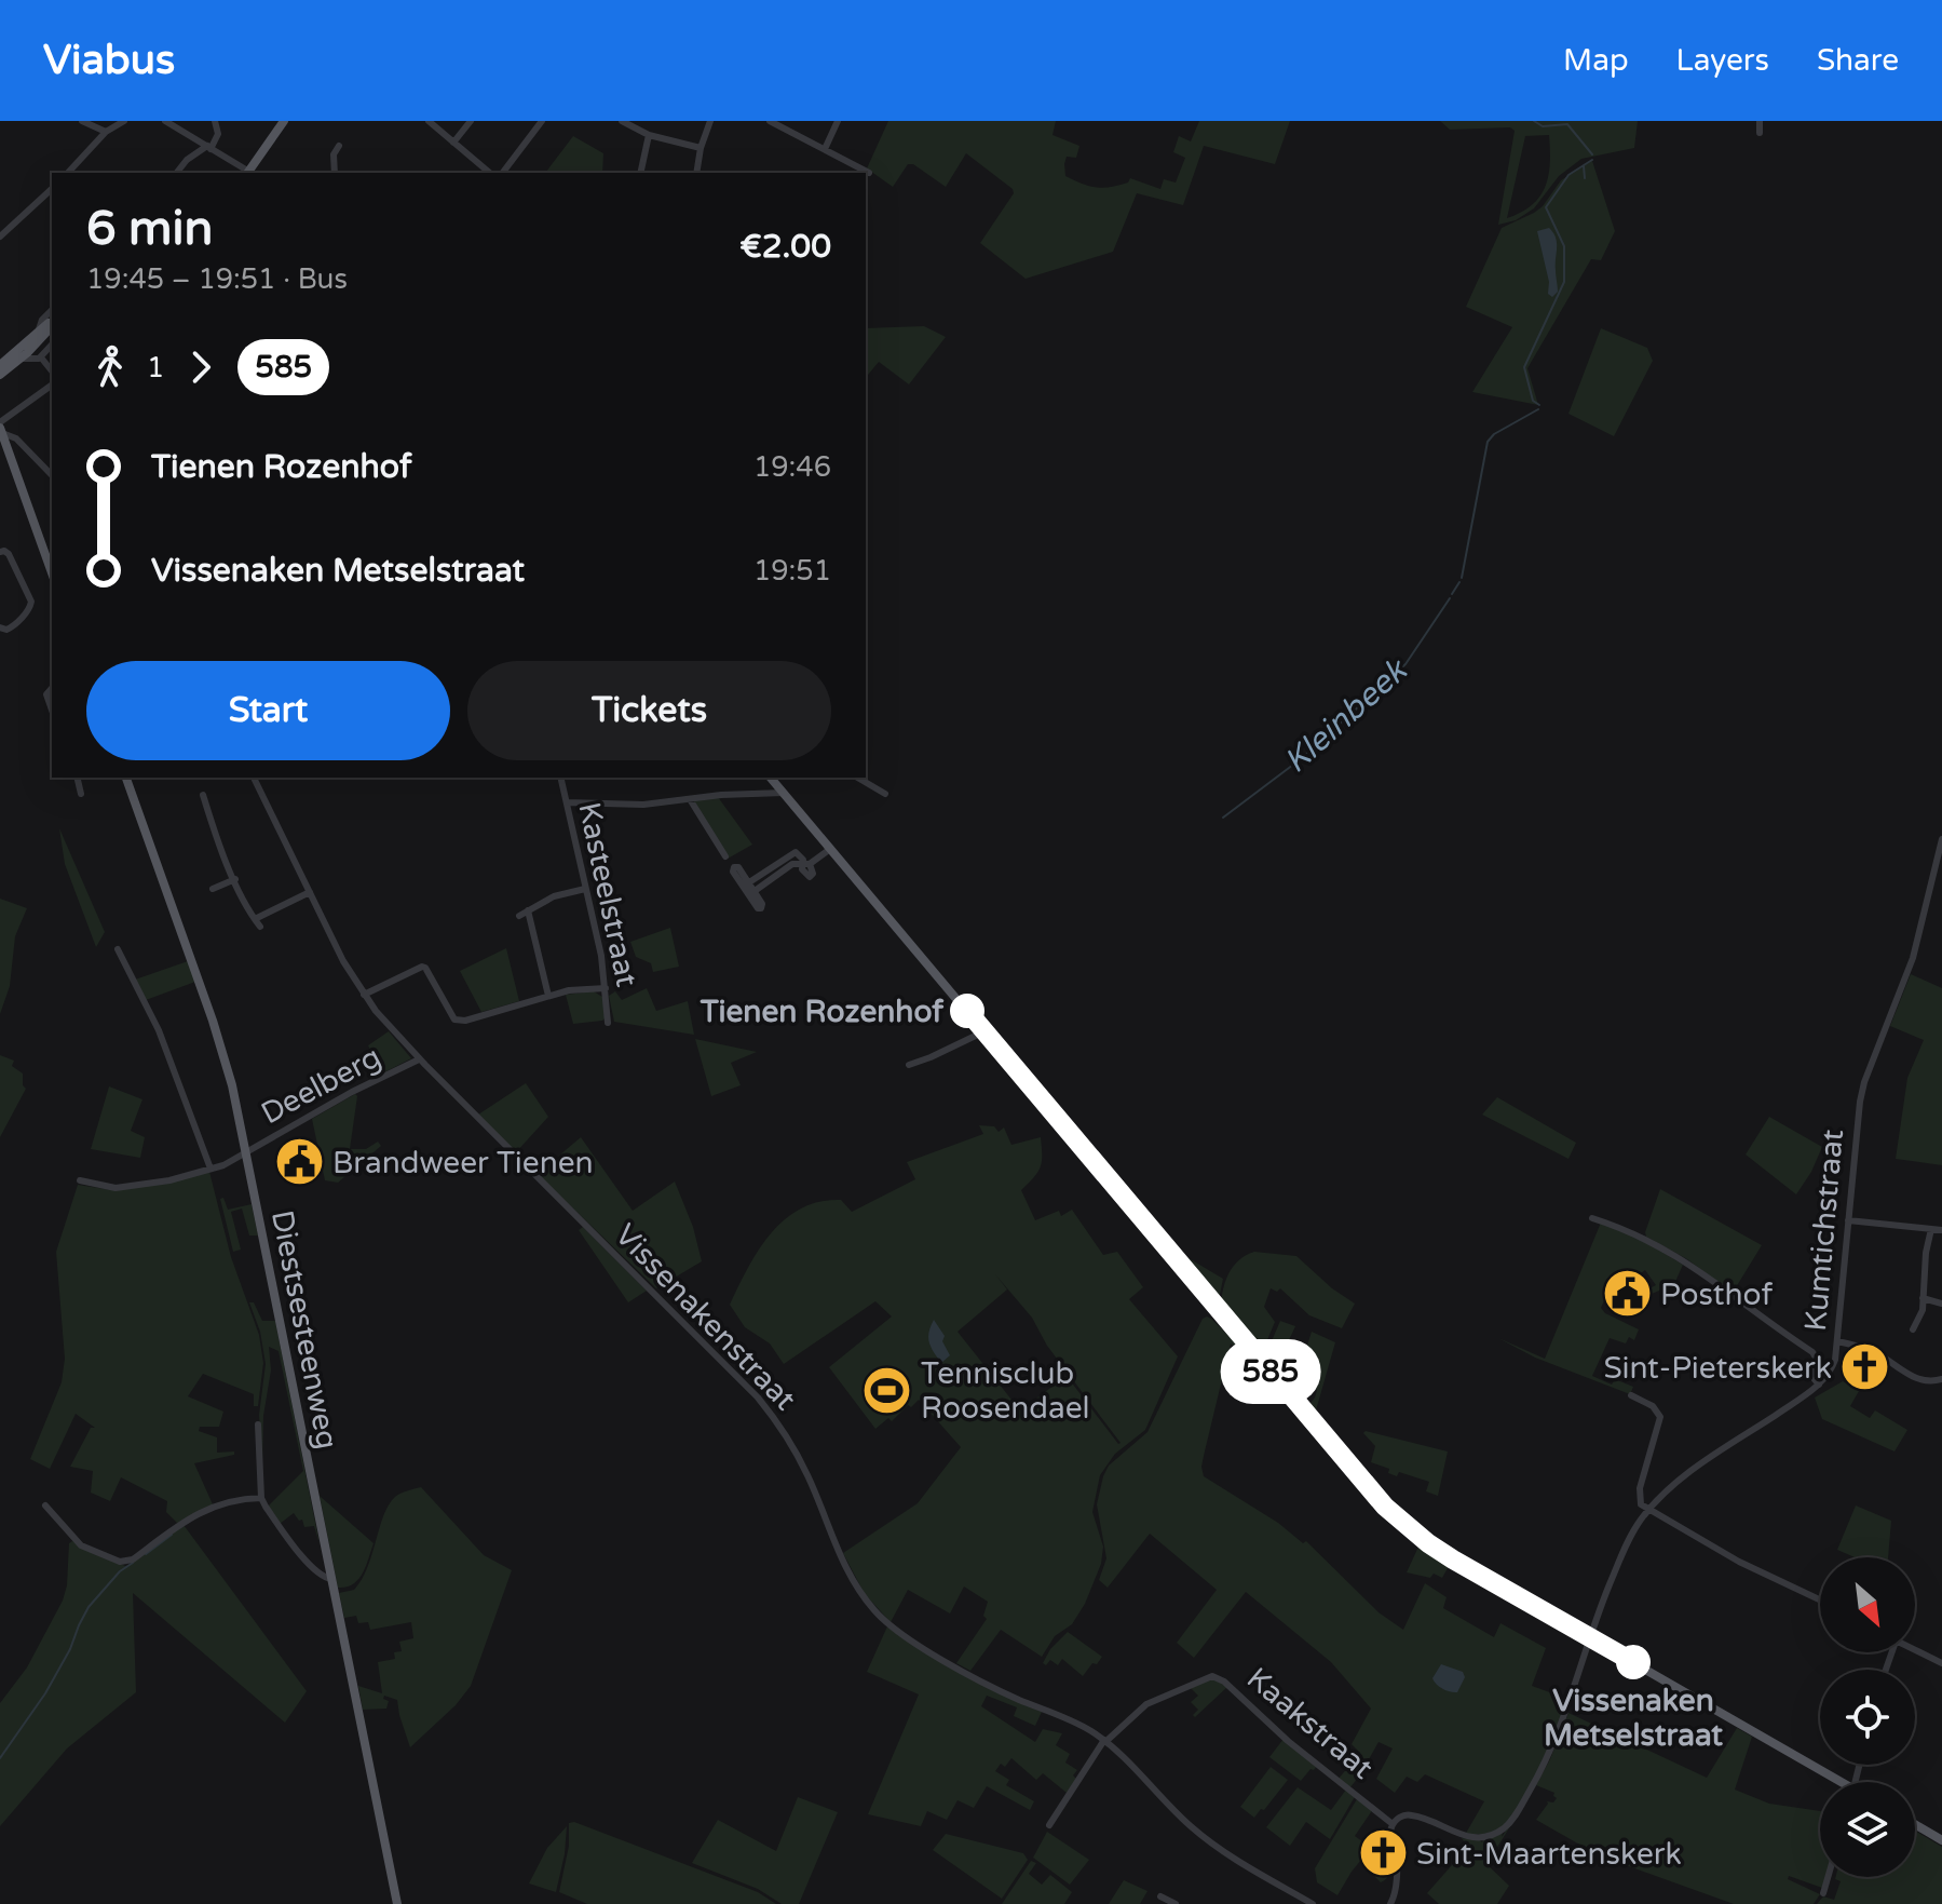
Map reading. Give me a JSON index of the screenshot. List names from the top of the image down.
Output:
{
  "streets": {
    "main road": ["Diestsesteenweg"],
    "street": [
      "Kasteelstraat",
      "Deelberg",
      "Kumtichstraat",
      "Vissenakenstraat",
      "Kaakstraat"
    ]
  },
  "crossings": [
    ["Deelberg", "Vissenakenstraat"],
    ["Deelberg", "Diestsesteenweg"],
    ["Vissenakenstraat", "Kaakstraat"]
  ],
  "water": ["Kleinbeek"],
  "places": {
    "other": ["Tienen Rozenhof", "Vissenaken Metselstraat"],
    "public building": ["Brandweer Tienen", "Posthof"],
    "church": ["Sint-Pieterskerk", "Sint-Maartenskerk"],
    "sports": ["Tennisclub Roosendael"]
  },
  "lines": ["bus line 585"],
  "north": "bottom right",
  "page": {
    "header": "Viabus",
    "nav": ["Map", "Layers", "Share"],
    "on_map": "585",
    "heading": ["6 min", "19:45 – 19:51 · Bus", "€2.00"],
    "legs": ["1", "585"],
    "list": [
      {
        "name": "Tienen Rozenhof",
        "value": "19:46"
      },
      {
        "name": "Vissenaken Metselstraat",
        "value": "19:51"
      }
    ],
    "buttons": ["Start", "Tickets"]
  }
}
